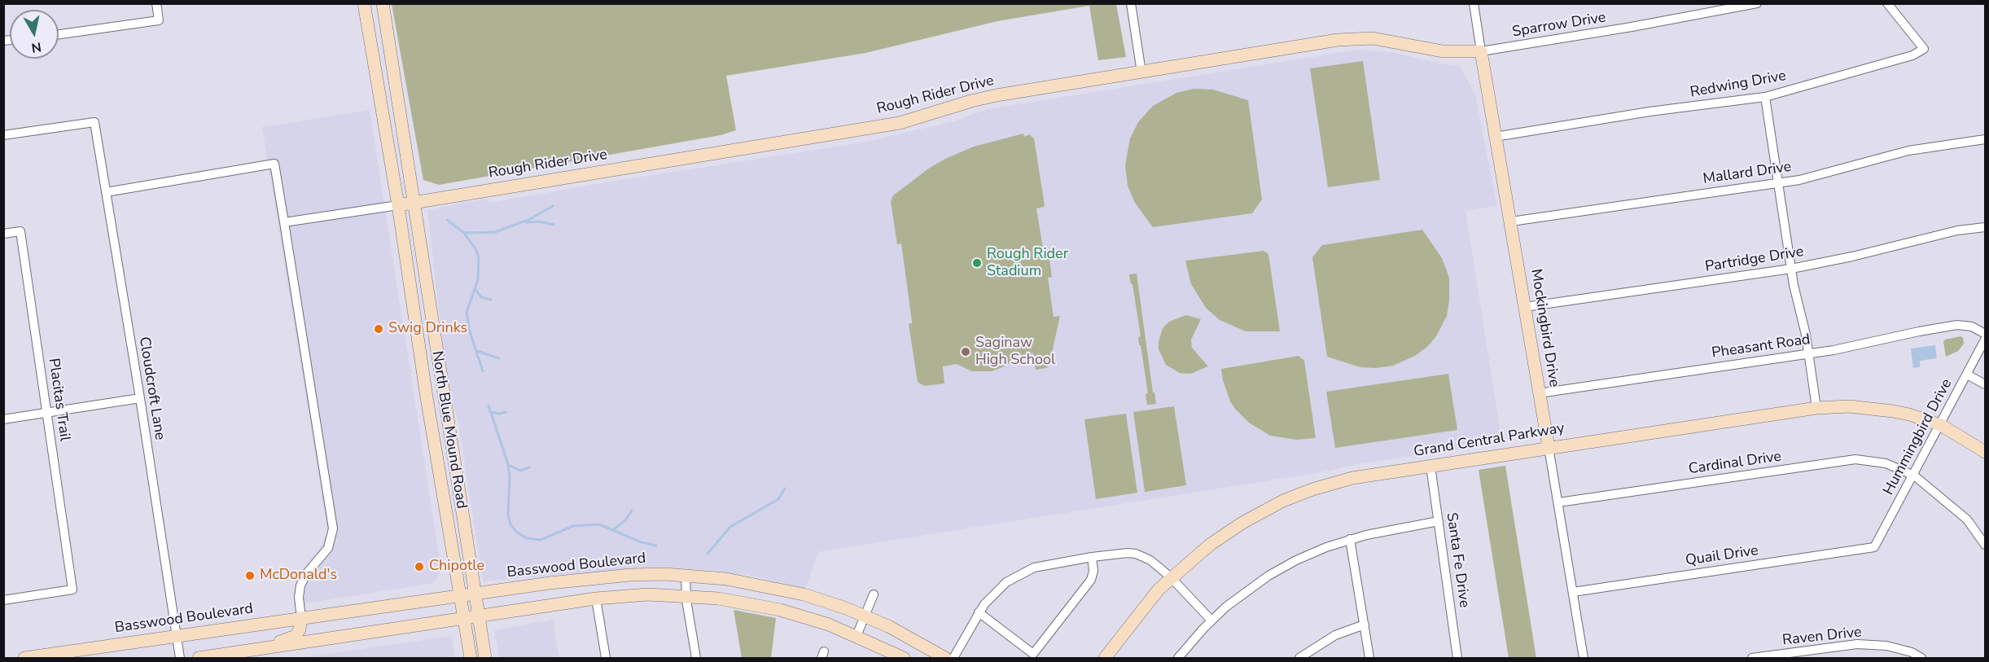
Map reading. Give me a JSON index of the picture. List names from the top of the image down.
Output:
{
  "streets": {
    "main road": [
      "Rough Rider Drive",
      "Mockingbird Drive",
      "North Blue Mound Road",
      "Grand Central Parkway",
      "Basswood Boulevard"
    ],
    "street": [
      "Sparrow Drive",
      "Redwing Drive",
      "Mallard Drive",
      "Partridge Drive",
      "Pheasant Road",
      "Cloudcroft Lane",
      "Placitas Trail",
      "Hummingbird Drive",
      "Cardinal Drive",
      "Quail Drive",
      "Santa Fe Drive",
      "Raven Drive"
    ]
  },
  "crossings": [
    ["Sparrow Drive", "Rough Rider Drive"],
    ["Sparrow Drive", "Mockingbird Drive"],
    ["Redwing Drive", "Mockingbird Drive"],
    ["Rough Rider Drive", "Mockingbird Drive"],
    ["Rough Rider Drive", "North Blue Mound Road"],
    ["Mallard Drive", "Mockingbird Drive"],
    ["Partridge Drive", "Mockingbird Drive"],
    ["Mockingbird Drive", "Pheasant Road"],
    ["Mockingbird Drive", "Grand Central Parkway"],
    ["Mockingbird Drive", "Cardinal Drive"],
    ["Mockingbird Drive", "Quail Drive"],
    ["Cloudcroft Lane", "Basswood Boulevard"],
    ["North Blue Mound Road", "Basswood Boulevard"],
    ["Hummingbird Drive", "Grand Central Parkway"],
    ["Hummingbird Drive", "Cardinal Drive"],
    ["Hummingbird Drive", "Quail Drive"],
    ["Grand Central Parkway", "Santa Fe Drive"]
  ],
  "places": [
    "Rough Rider Stadium",
    "Swig Drinks",
    "Saginaw High School",
    "Chipotle",
    "McDonald's"
  ],
  "north": "bottom"
}
